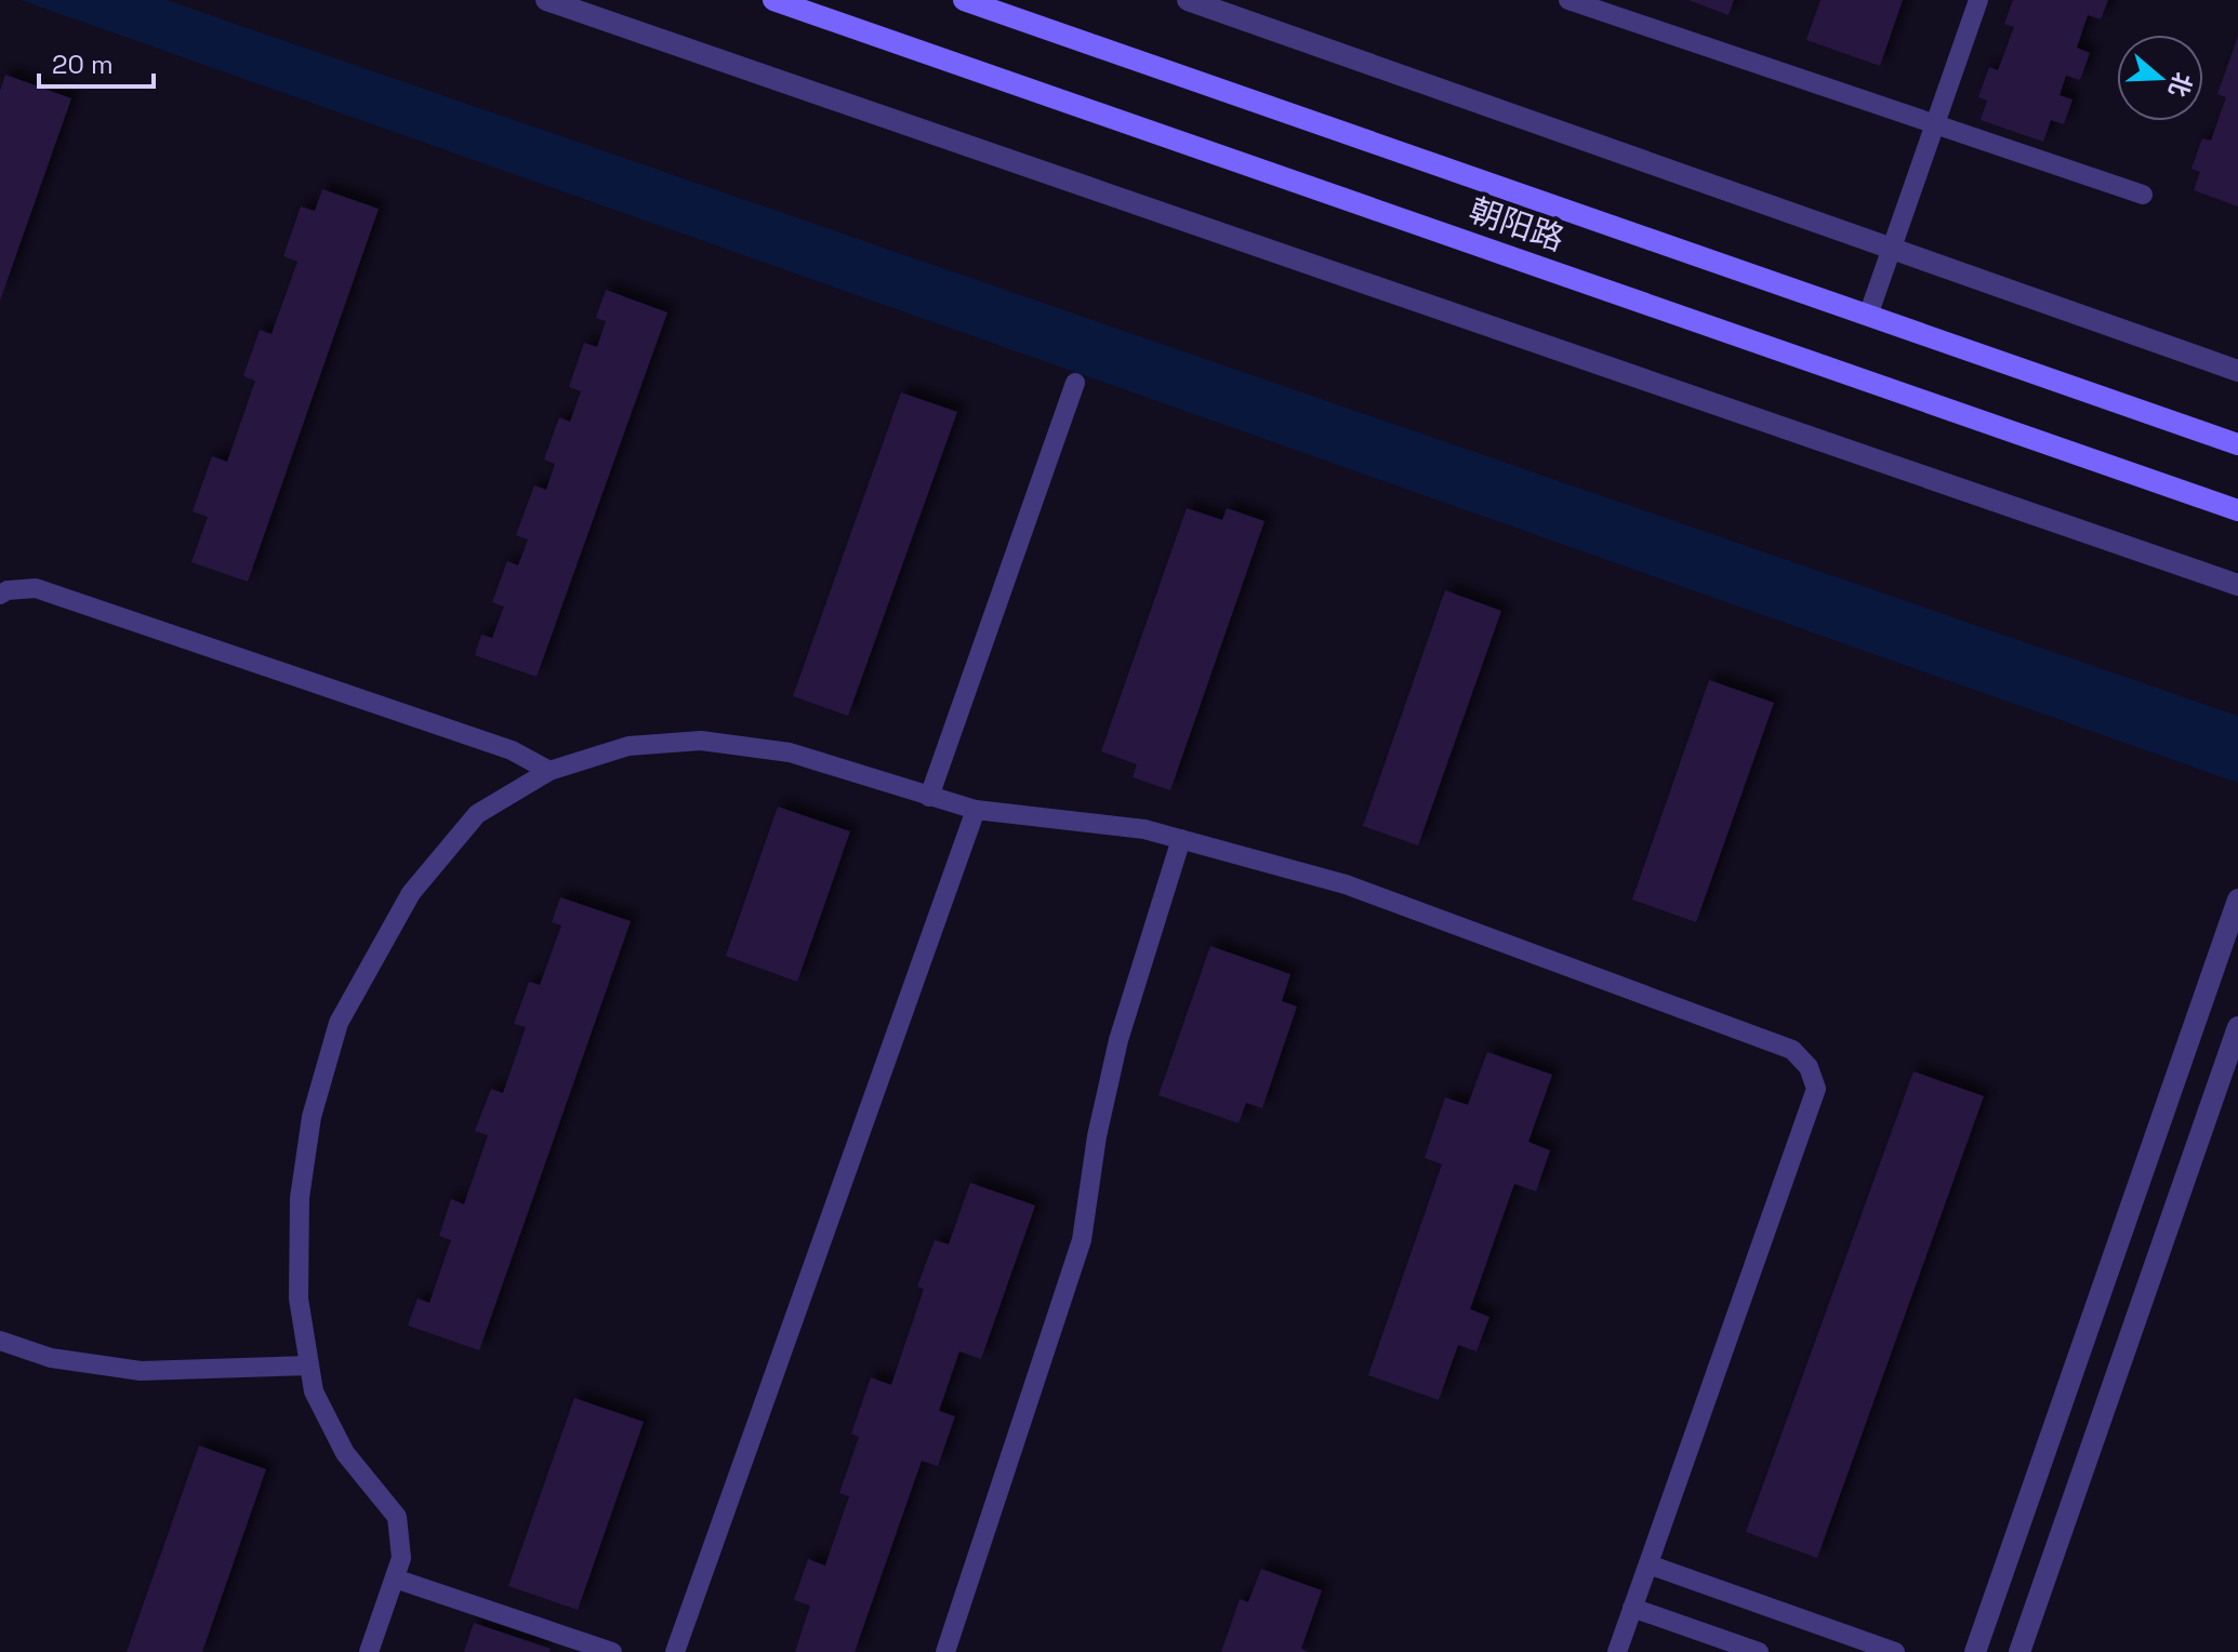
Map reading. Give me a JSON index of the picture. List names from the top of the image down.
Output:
{
  "streets": {
    "main road": ["朝阳路"]
  },
  "scale_bar": "20 m",
  "north": "right"
}
